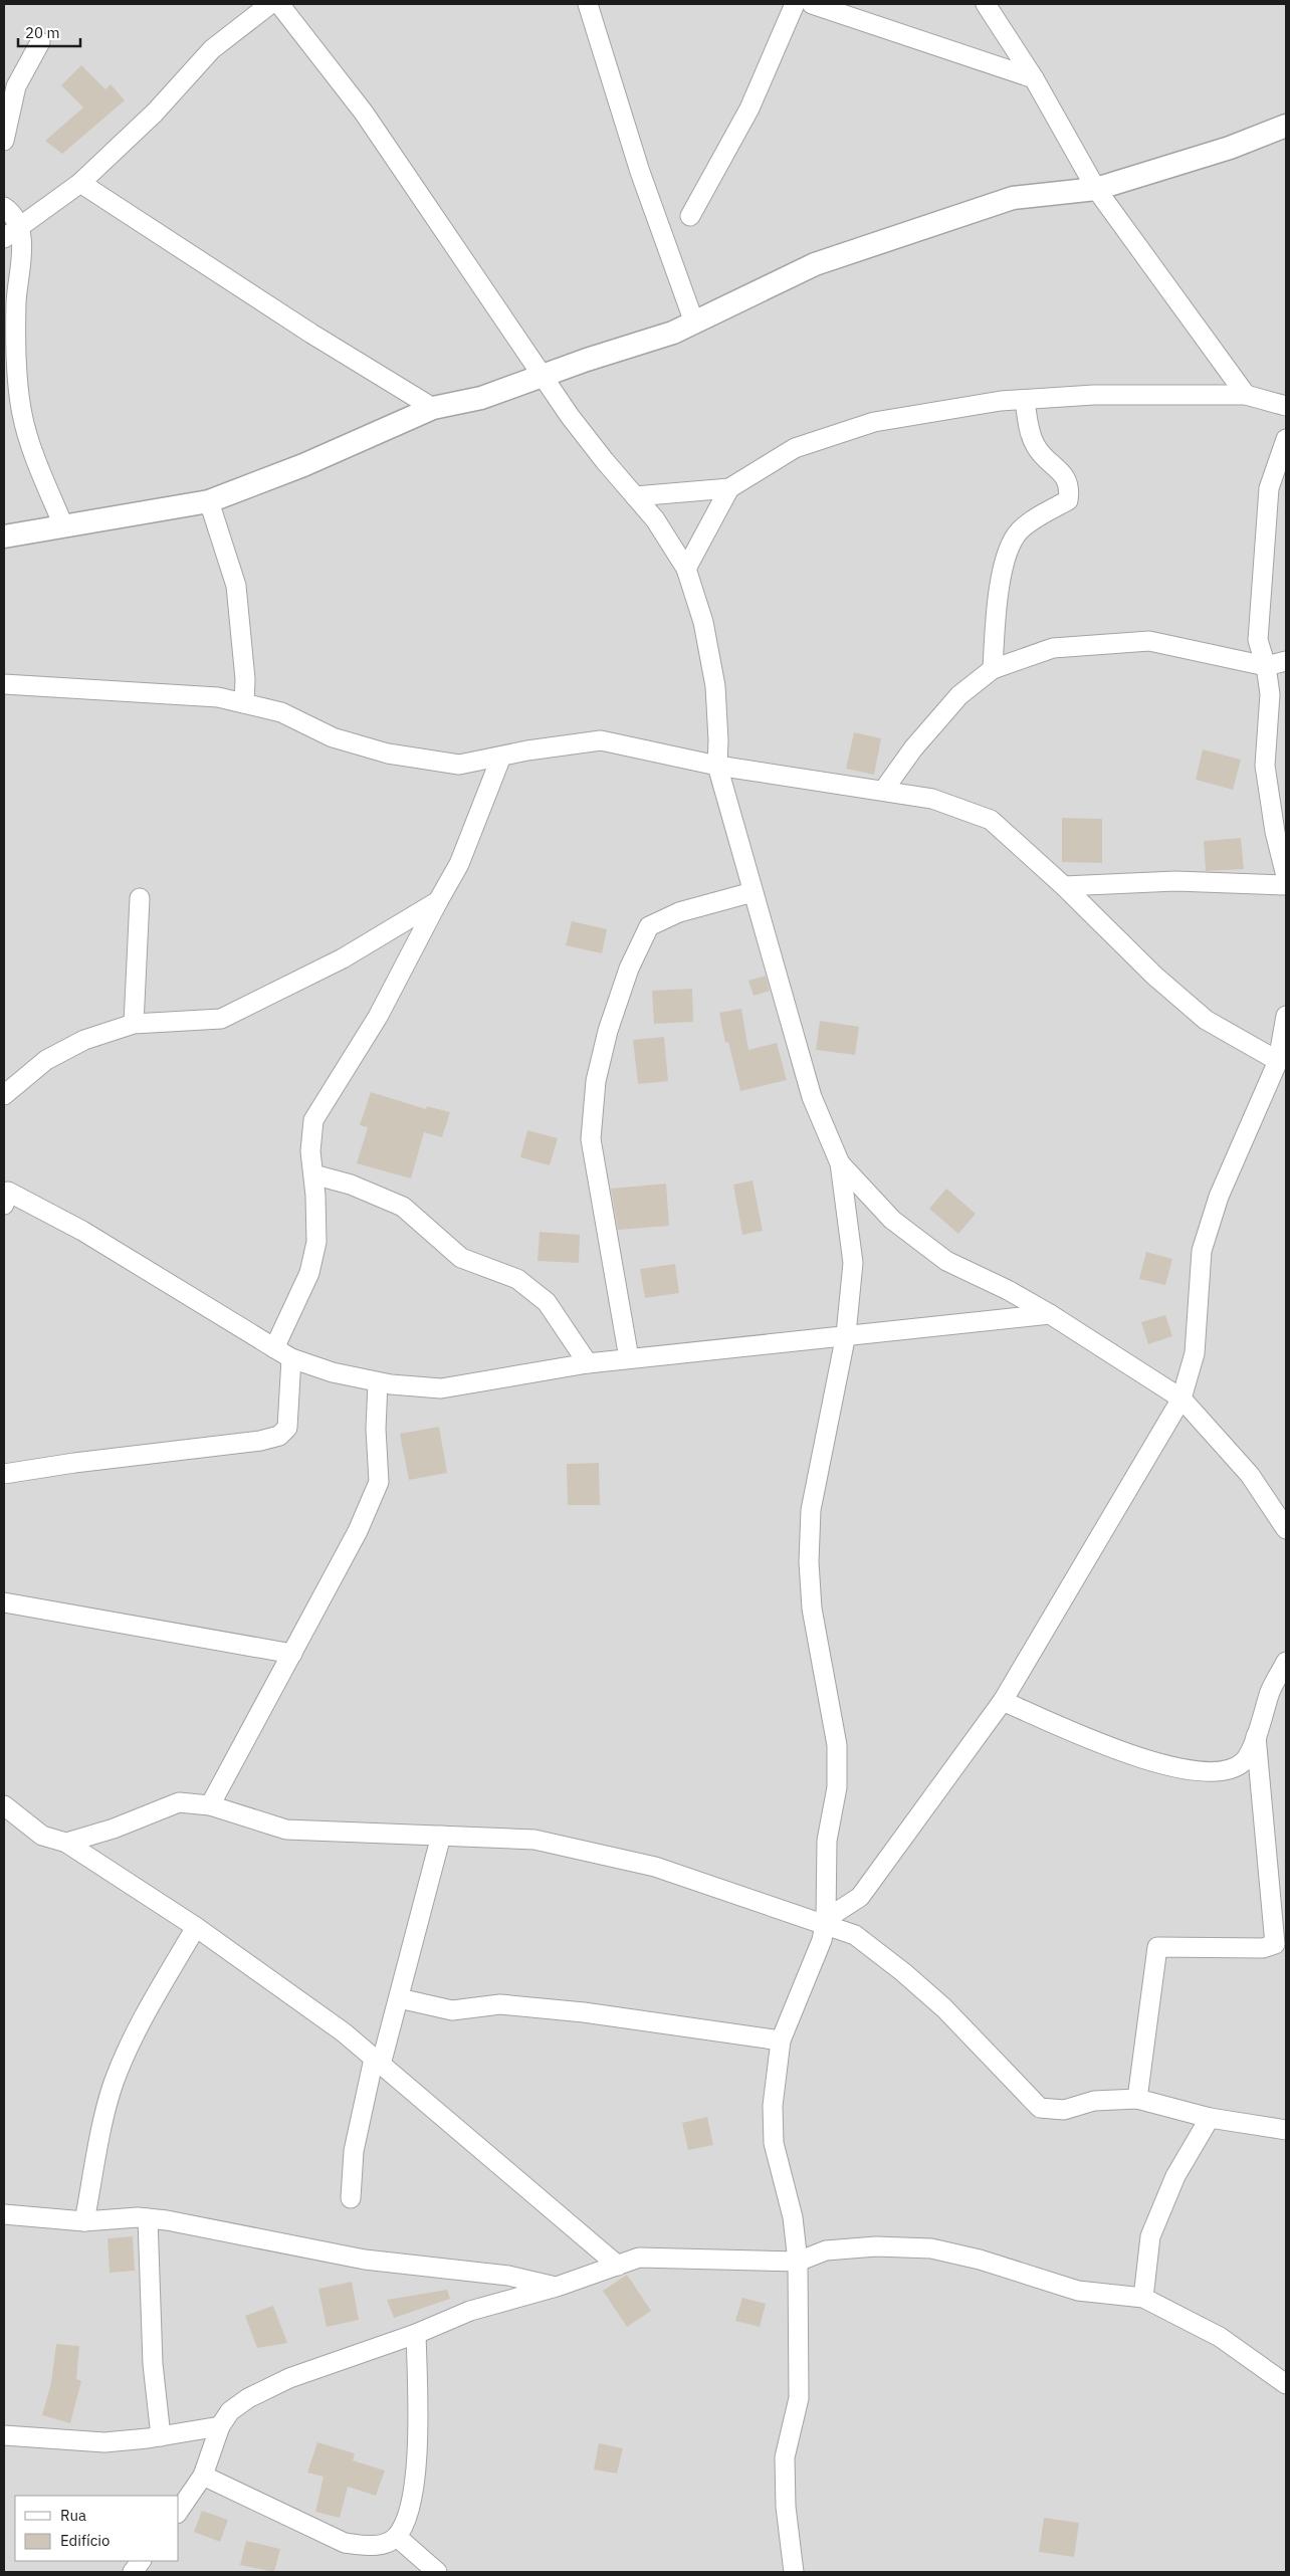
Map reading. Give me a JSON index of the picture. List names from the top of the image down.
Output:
{
  "legend": ["Rua", "Edifício"],
  "scale_bar": "20 m"
}
